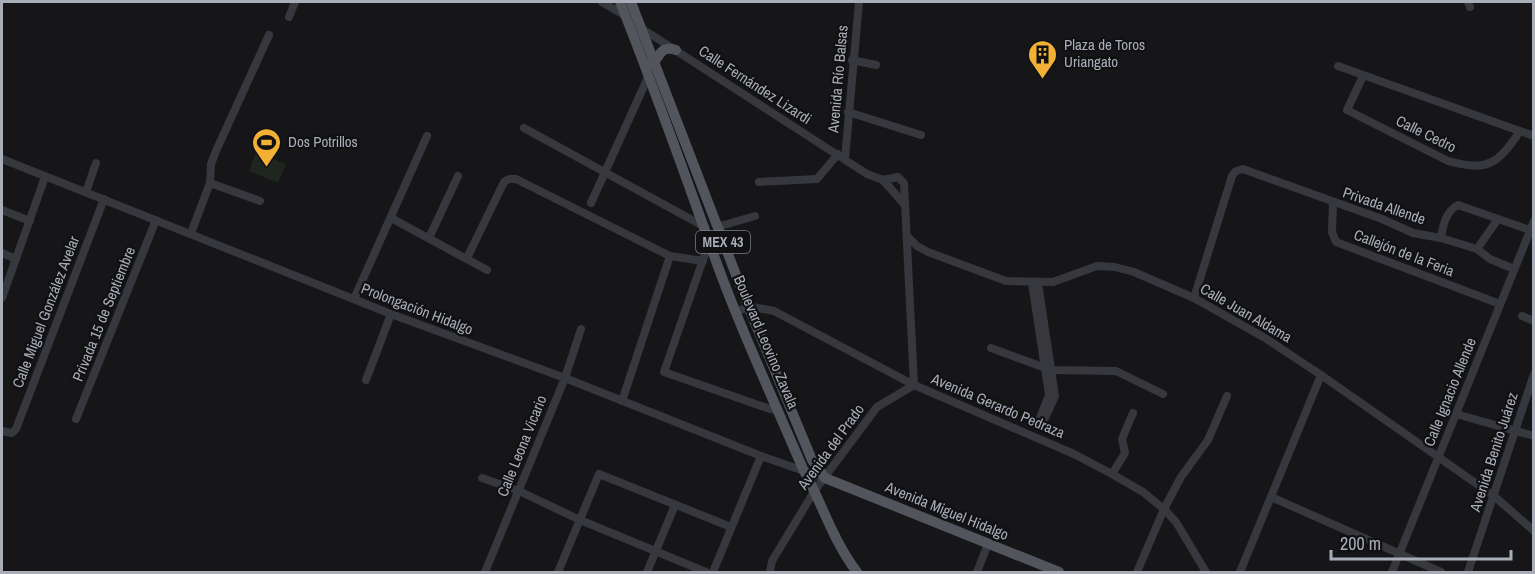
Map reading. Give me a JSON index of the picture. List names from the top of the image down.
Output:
{
  "streets": {
    "main road": ["MEX 43", "Boulevard Leovino Zavala", "Avenida Miguel Hidalgo"],
    "street": [
      "Avenida Río Balsas",
      "Calle Fernández Lizardi",
      "Calle Cedro",
      "Privada Allende",
      "Callejón de la Feria",
      "Prolongación Hidalgo",
      "Calle Miguel González Avelar",
      "Calle Juan Aldama",
      "Privada 15 de Septiembre",
      "Calle Ignacio Allende",
      "Avenida Gerardo Pedraza",
      "Calle Leona Vicario",
      "Avenida del Prado",
      "Avenida Benito Juárez"
    ]
  },
  "crossings": [
    ["Avenida Río Balsas", "Calle Fernández Lizardi"],
    ["Calle Fernández Lizardi", "Boulevard Leovino Zavala"],
    ["Privada Allende", "Callejón de la Feria"],
    ["Privada Allende", "Calle Juan Aldama"],
    ["Privada Allende", "Calle Ignacio Allende"],
    ["MEX 43", "Boulevard Leovino Zavala"],
    ["MEX 43", "Avenida del Prado"],
    ["Callejón de la Feria", "Calle Ignacio Allende"],
    ["Prolongación Hidalgo", "Calle Miguel González Avelar"],
    ["Prolongación Hidalgo", "Privada 15 de Septiembre"],
    ["Prolongación Hidalgo", "Boulevard Leovino Zavala"],
    ["Prolongación Hidalgo", "Calle Leona Vicario"],
    ["Prolongación Hidalgo", "Avenida del Prado"],
    ["Prolongación Hidalgo", "Avenida Miguel Hidalgo"],
    ["Calle Juan Aldama", "Calle Ignacio Allende"],
    ["Calle Juan Aldama", "Avenida Benito Juárez"],
    ["Boulevard Leovino Zavala", "Avenida Gerardo Pedraza"],
    ["Boulevard Leovino Zavala", "Avenida del Prado"],
    ["Boulevard Leovino Zavala", "Avenida Miguel Hidalgo"],
    ["Avenida Gerardo Pedraza", "Avenida del Prado"],
    ["Avenida del Prado", "Avenida Miguel Hidalgo"]
  ],
  "places": {
    "building": ["Plaza de Toros Uriangato"],
    "sports": ["Dos Potrillos"]
  },
  "scale_bar": "200 m"
}
